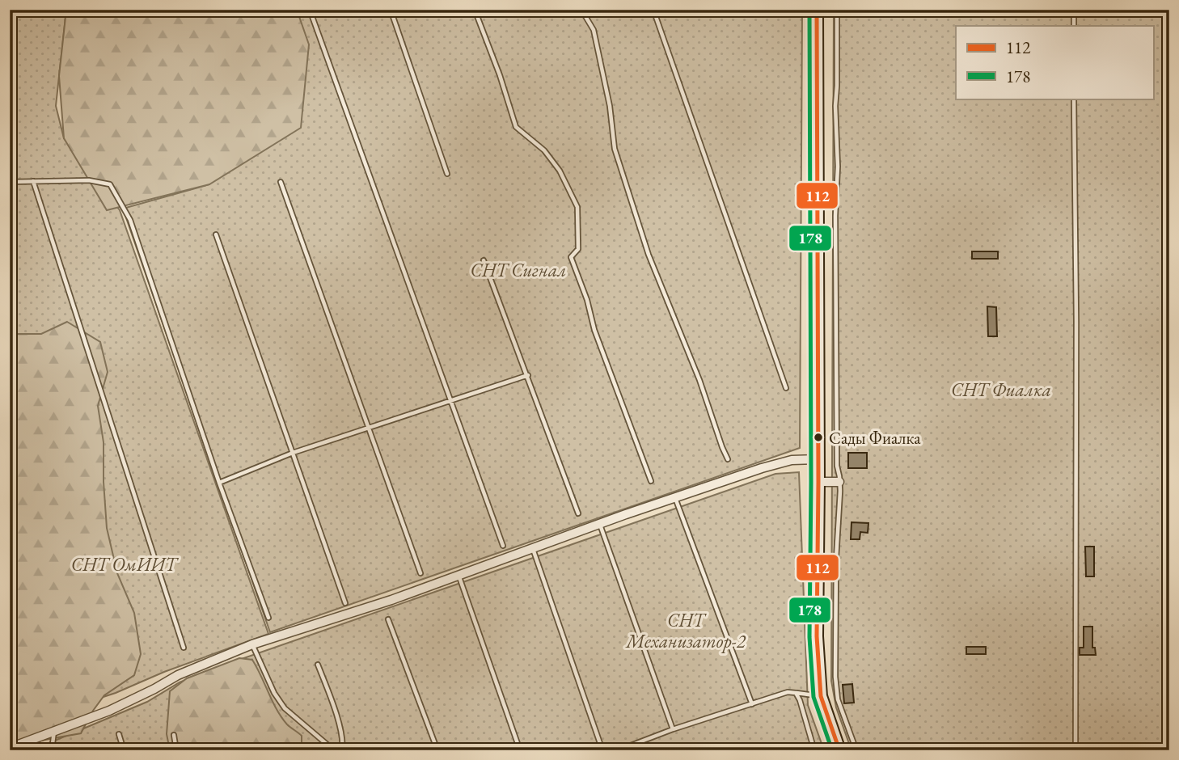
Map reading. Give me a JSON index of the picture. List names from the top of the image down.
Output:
{
  "parks": [
    "СНТ Сигнал",
    "СНТ Фиалка",
    "СНТ ОмИИТ",
    "СНТ Механизатор-2"
  ],
  "places": ["Сады Фиалка"],
  "lines": ["transit line 112", "transit line 178"],
  "legend": ["112", "178"]
}
